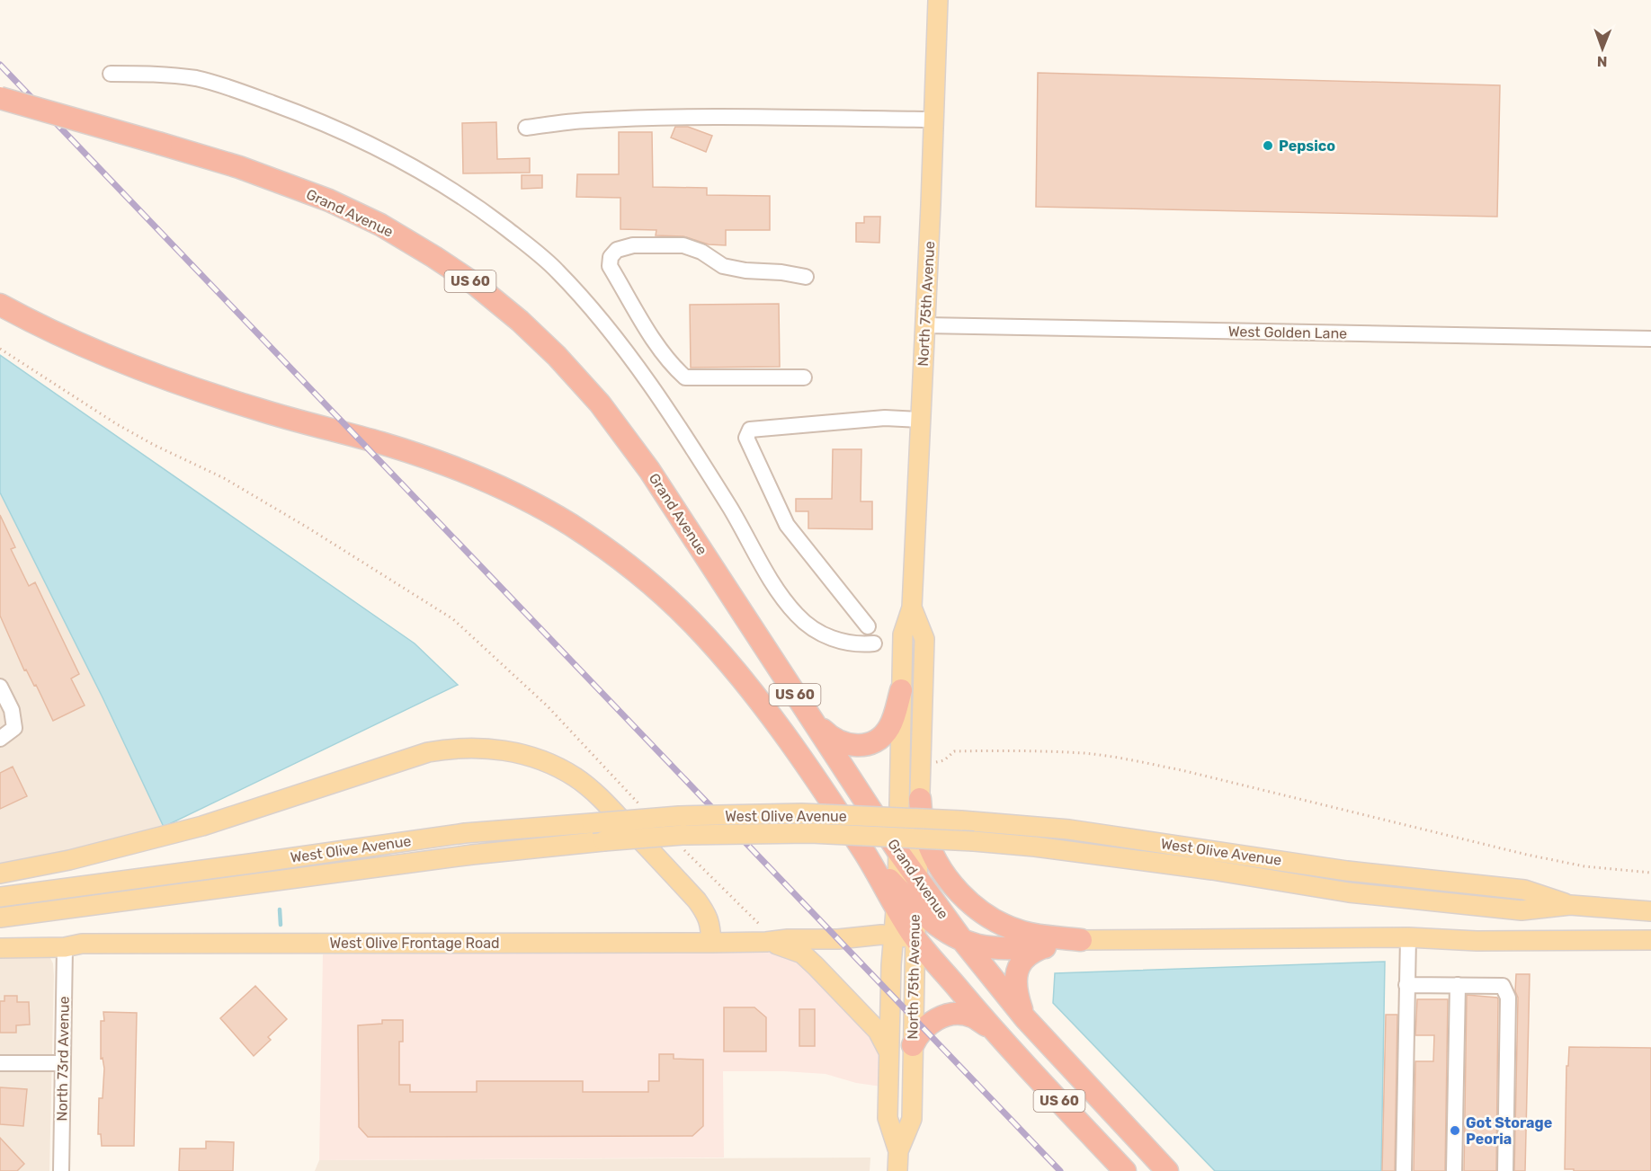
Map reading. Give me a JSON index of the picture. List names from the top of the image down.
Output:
{
  "streets": {
    "highway": ["Grand Avenue", "US 60"],
    "main road": ["North 75th Avenue", "West Olive Avenue", "West Olive Frontage Road"],
    "street": ["West Golden Lane", "North 73rd Avenue"]
  },
  "crossings": [
    ["Grand Avenue", "US 60"],
    ["Grand Avenue", "North 75th Avenue"],
    ["US 60", "North 75th Avenue"],
    ["North 75th Avenue", "West Golden Lane"],
    ["West Olive Frontage Road", "North 73rd Avenue"]
  ],
  "places": ["Pepsico", "Got Storage Peoria"],
  "north": "bottom"
}
